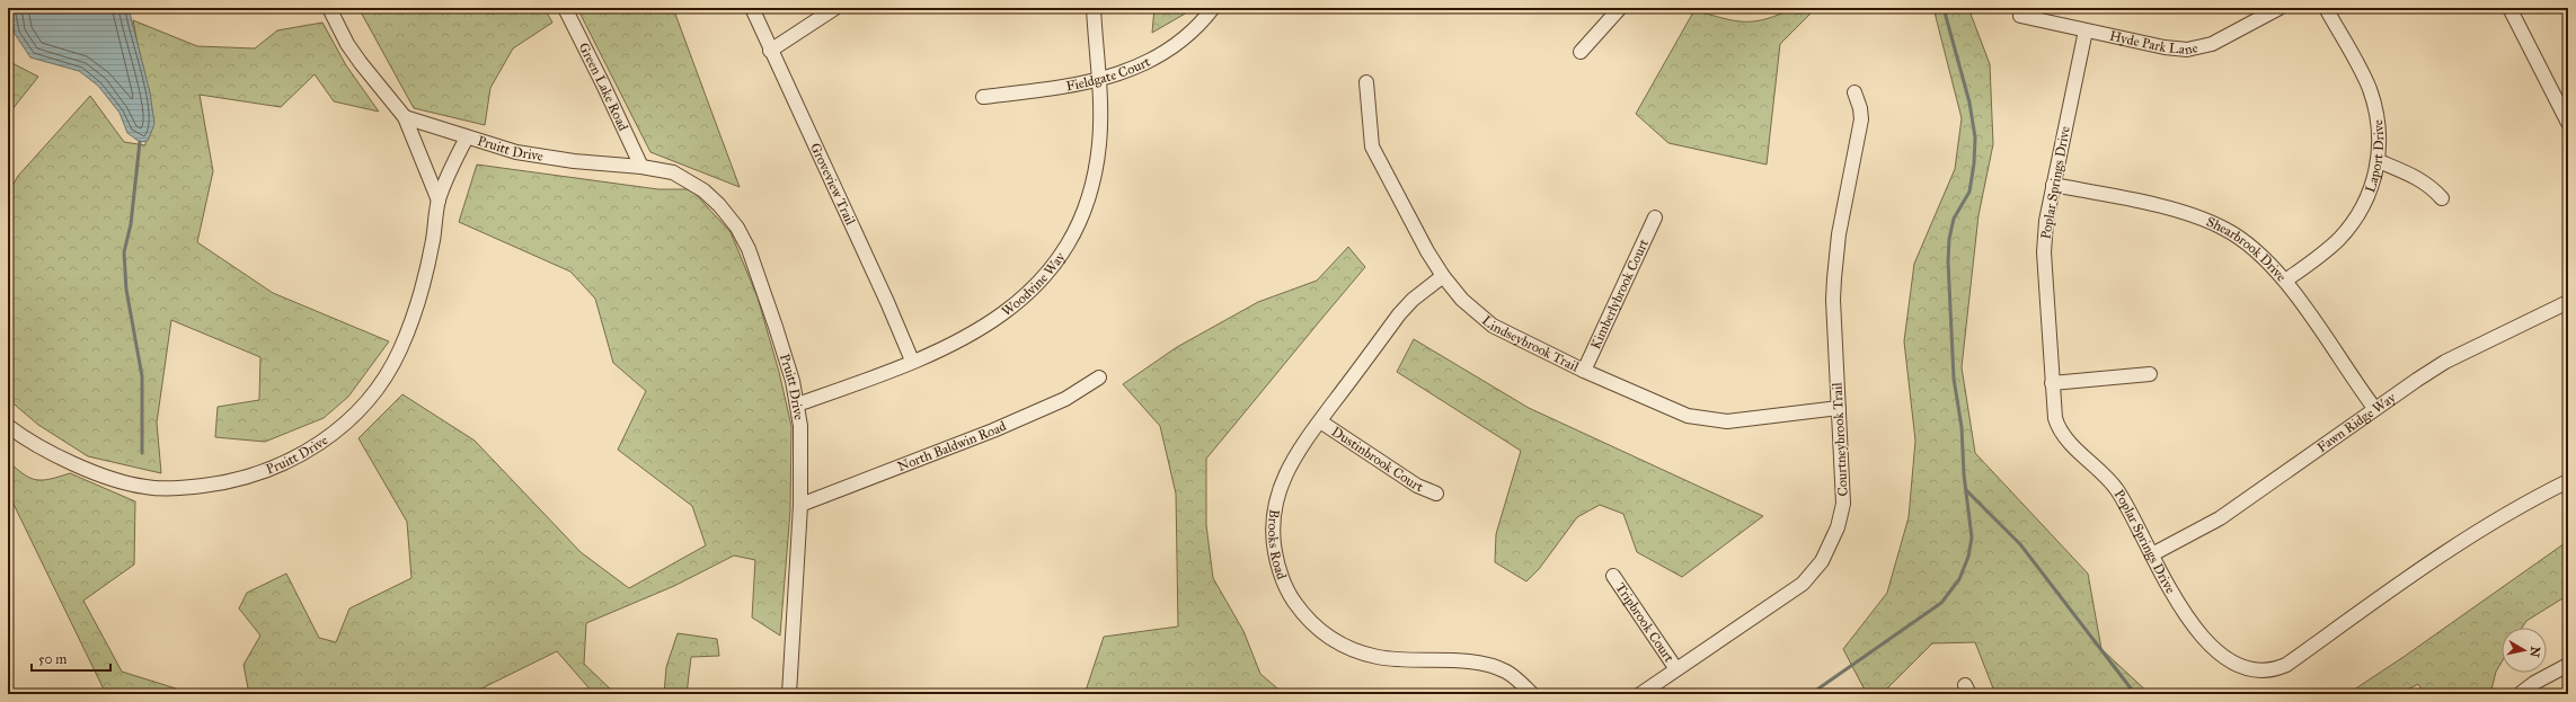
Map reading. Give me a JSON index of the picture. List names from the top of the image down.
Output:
{
  "streets": {
    "street": [
      "Hyde Park Lane",
      "Fieldgate Court",
      "Green Lake Road",
      "Pruitt Drive",
      "Laport Drive",
      "Poplar Springs Drive",
      "Groveview Trail",
      "Shearbrook Drive",
      "Woodvine Way",
      "Kimberlybrook Court",
      "Lindseybrook Trail",
      "Fawn Ridge Way",
      "Courtneybrook Trail",
      "North Baldwin Road",
      "Dustinbrook Court",
      "Brooks Road",
      "Tripbrook Court"
    ]
  },
  "crossings": [
    ["Hyde Park Lane", "Poplar Springs Drive"],
    ["Fieldgate Court", "Woodvine Way"],
    ["Green Lake Road", "Pruitt Drive"],
    ["Pruitt Drive", "Woodvine Way"],
    ["Pruitt Drive", "North Baldwin Road"],
    ["Laport Drive", "Shearbrook Drive"],
    ["Poplar Springs Drive", "Shearbrook Drive"],
    ["Poplar Springs Drive", "Fawn Ridge Way"],
    ["Groveview Trail", "Woodvine Way"],
    ["Shearbrook Drive", "Fawn Ridge Way"],
    ["Kimberlybrook Court", "Lindseybrook Trail"],
    ["Lindseybrook Trail", "Courtneybrook Trail"],
    ["Lindseybrook Trail", "Brooks Road"],
    ["Courtneybrook Trail", "Tripbrook Court"],
    ["Dustinbrook Court", "Brooks Road"]
  ],
  "scale_bar": "50 m",
  "north": "right"
}
